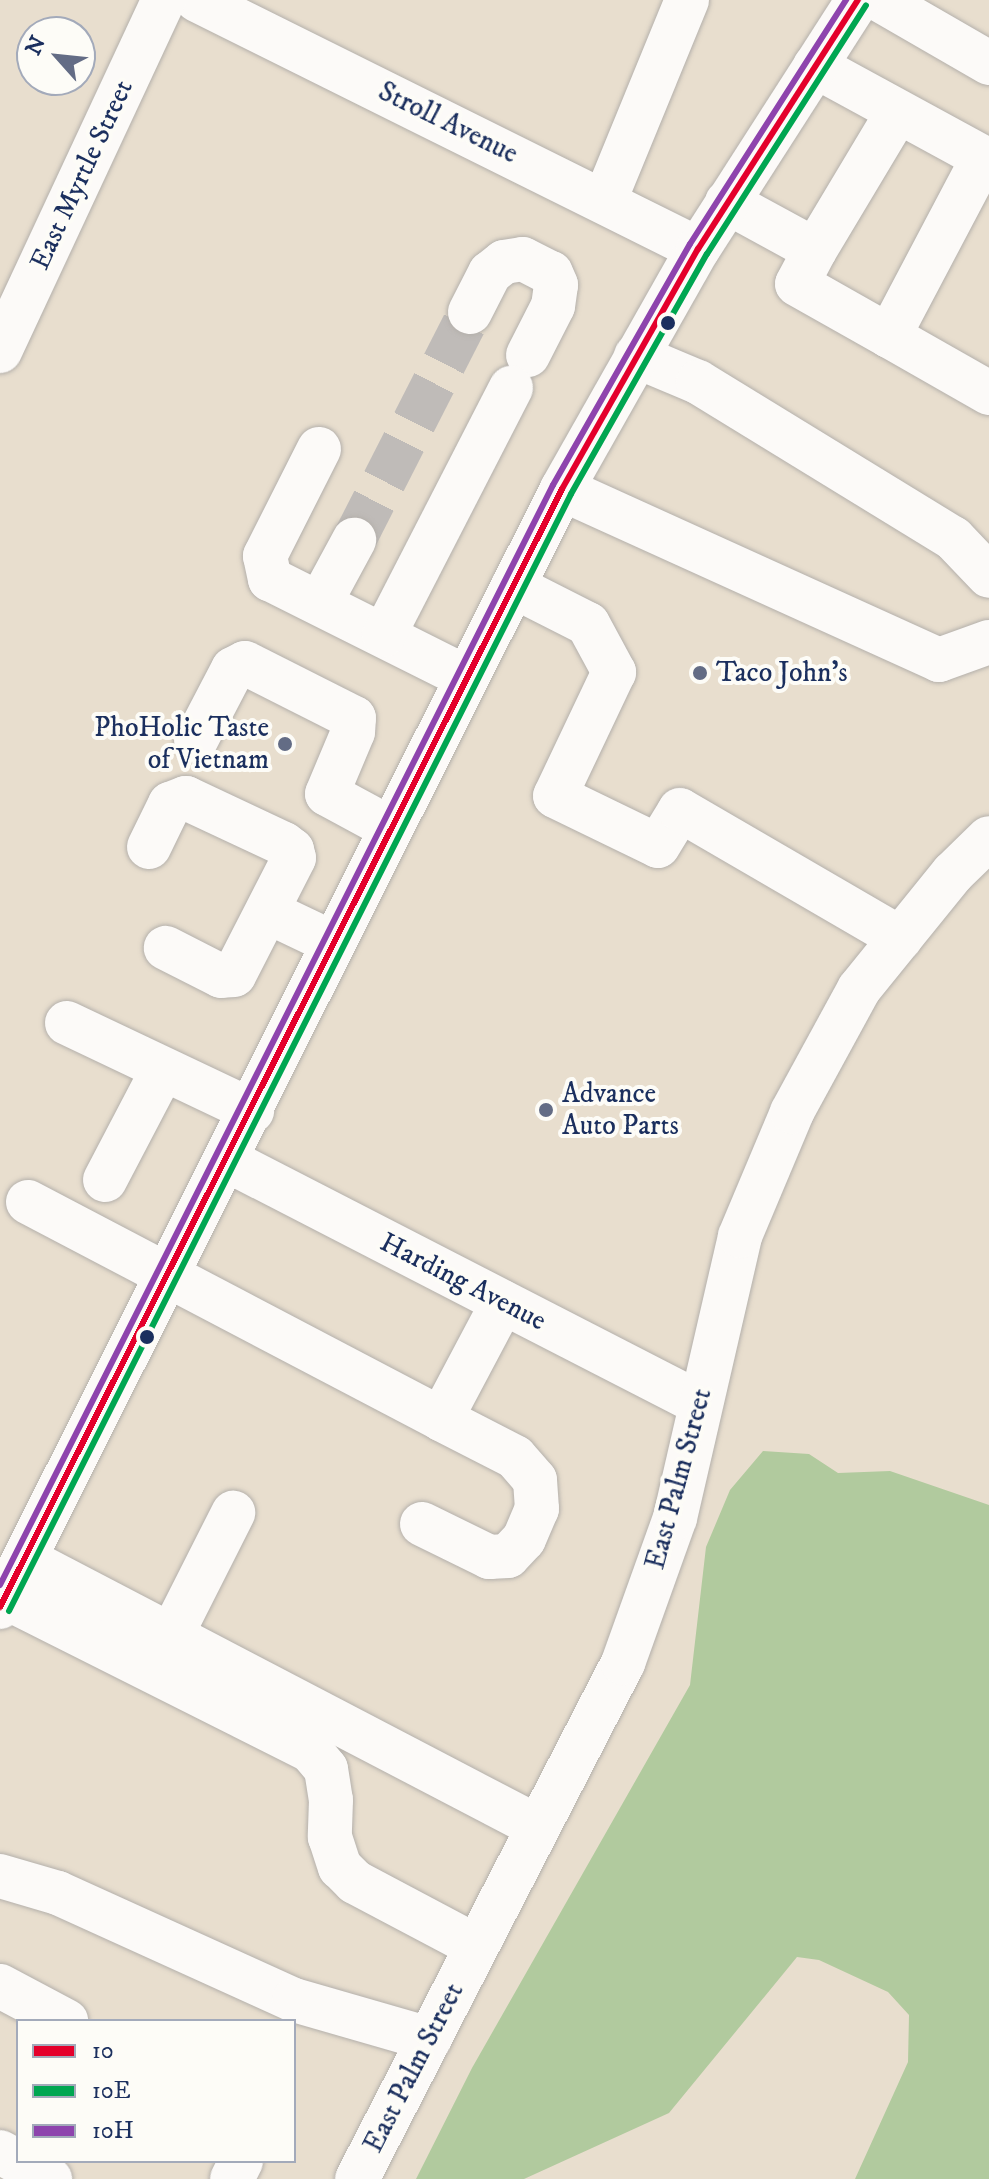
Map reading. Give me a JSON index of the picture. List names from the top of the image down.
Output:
{
  "streets": {
    "main road": [
      "Stroll Avenue",
      "East Myrtle Street",
      "Harding Avenue",
      "East Palm Street"
    ]
  },
  "crossings": [
    ["Harding Avenue", "East Palm Street"]
  ],
  "places": ["Taco John's", "PhoHolic Taste of Vietnam", "Advance Auto Parts"],
  "lines": ["transit line 10", "transit line 10H", "transit line 10E"],
  "legend": ["10", "10E", "10H"],
  "north": "top left"
}
